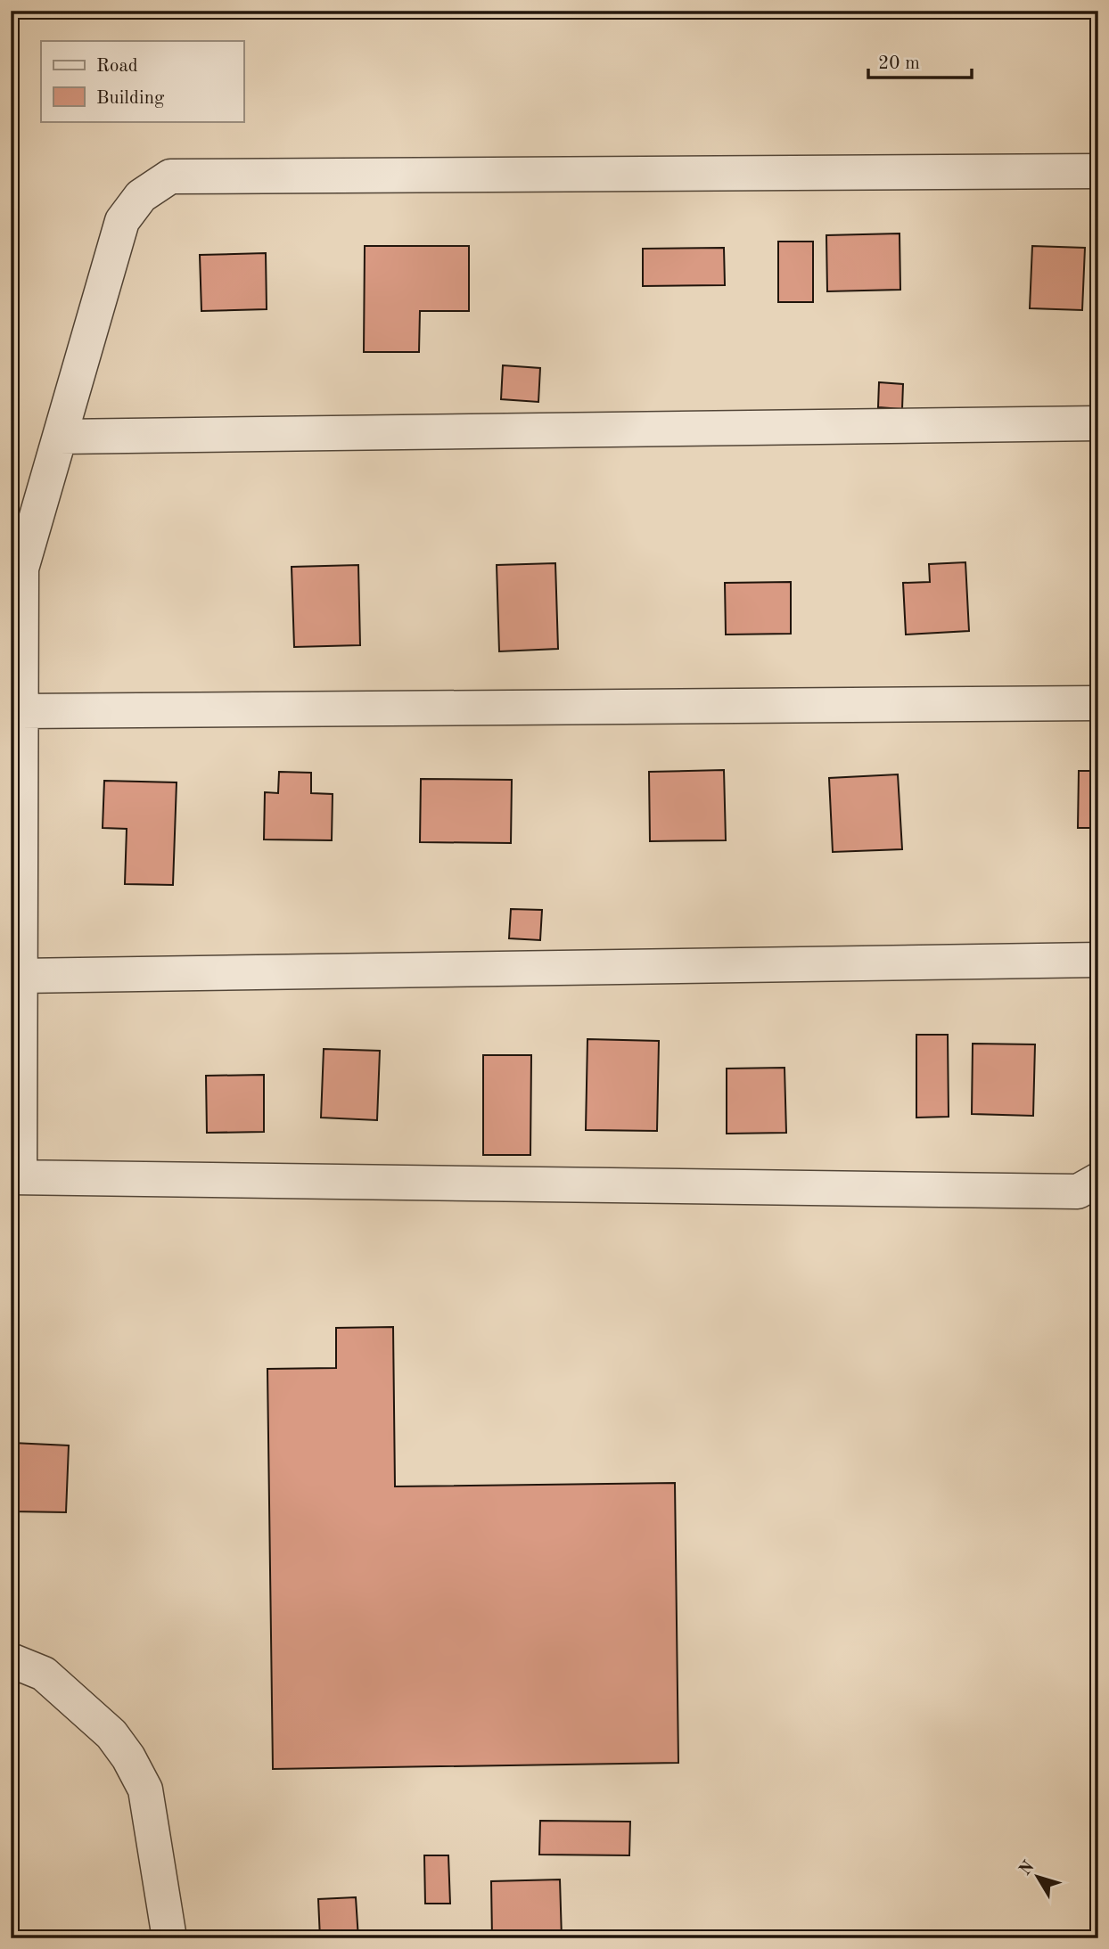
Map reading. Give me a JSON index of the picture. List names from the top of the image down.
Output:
{
  "legend": ["Road", "Building"],
  "scale_bar": "20 m",
  "north": "top left"
}
